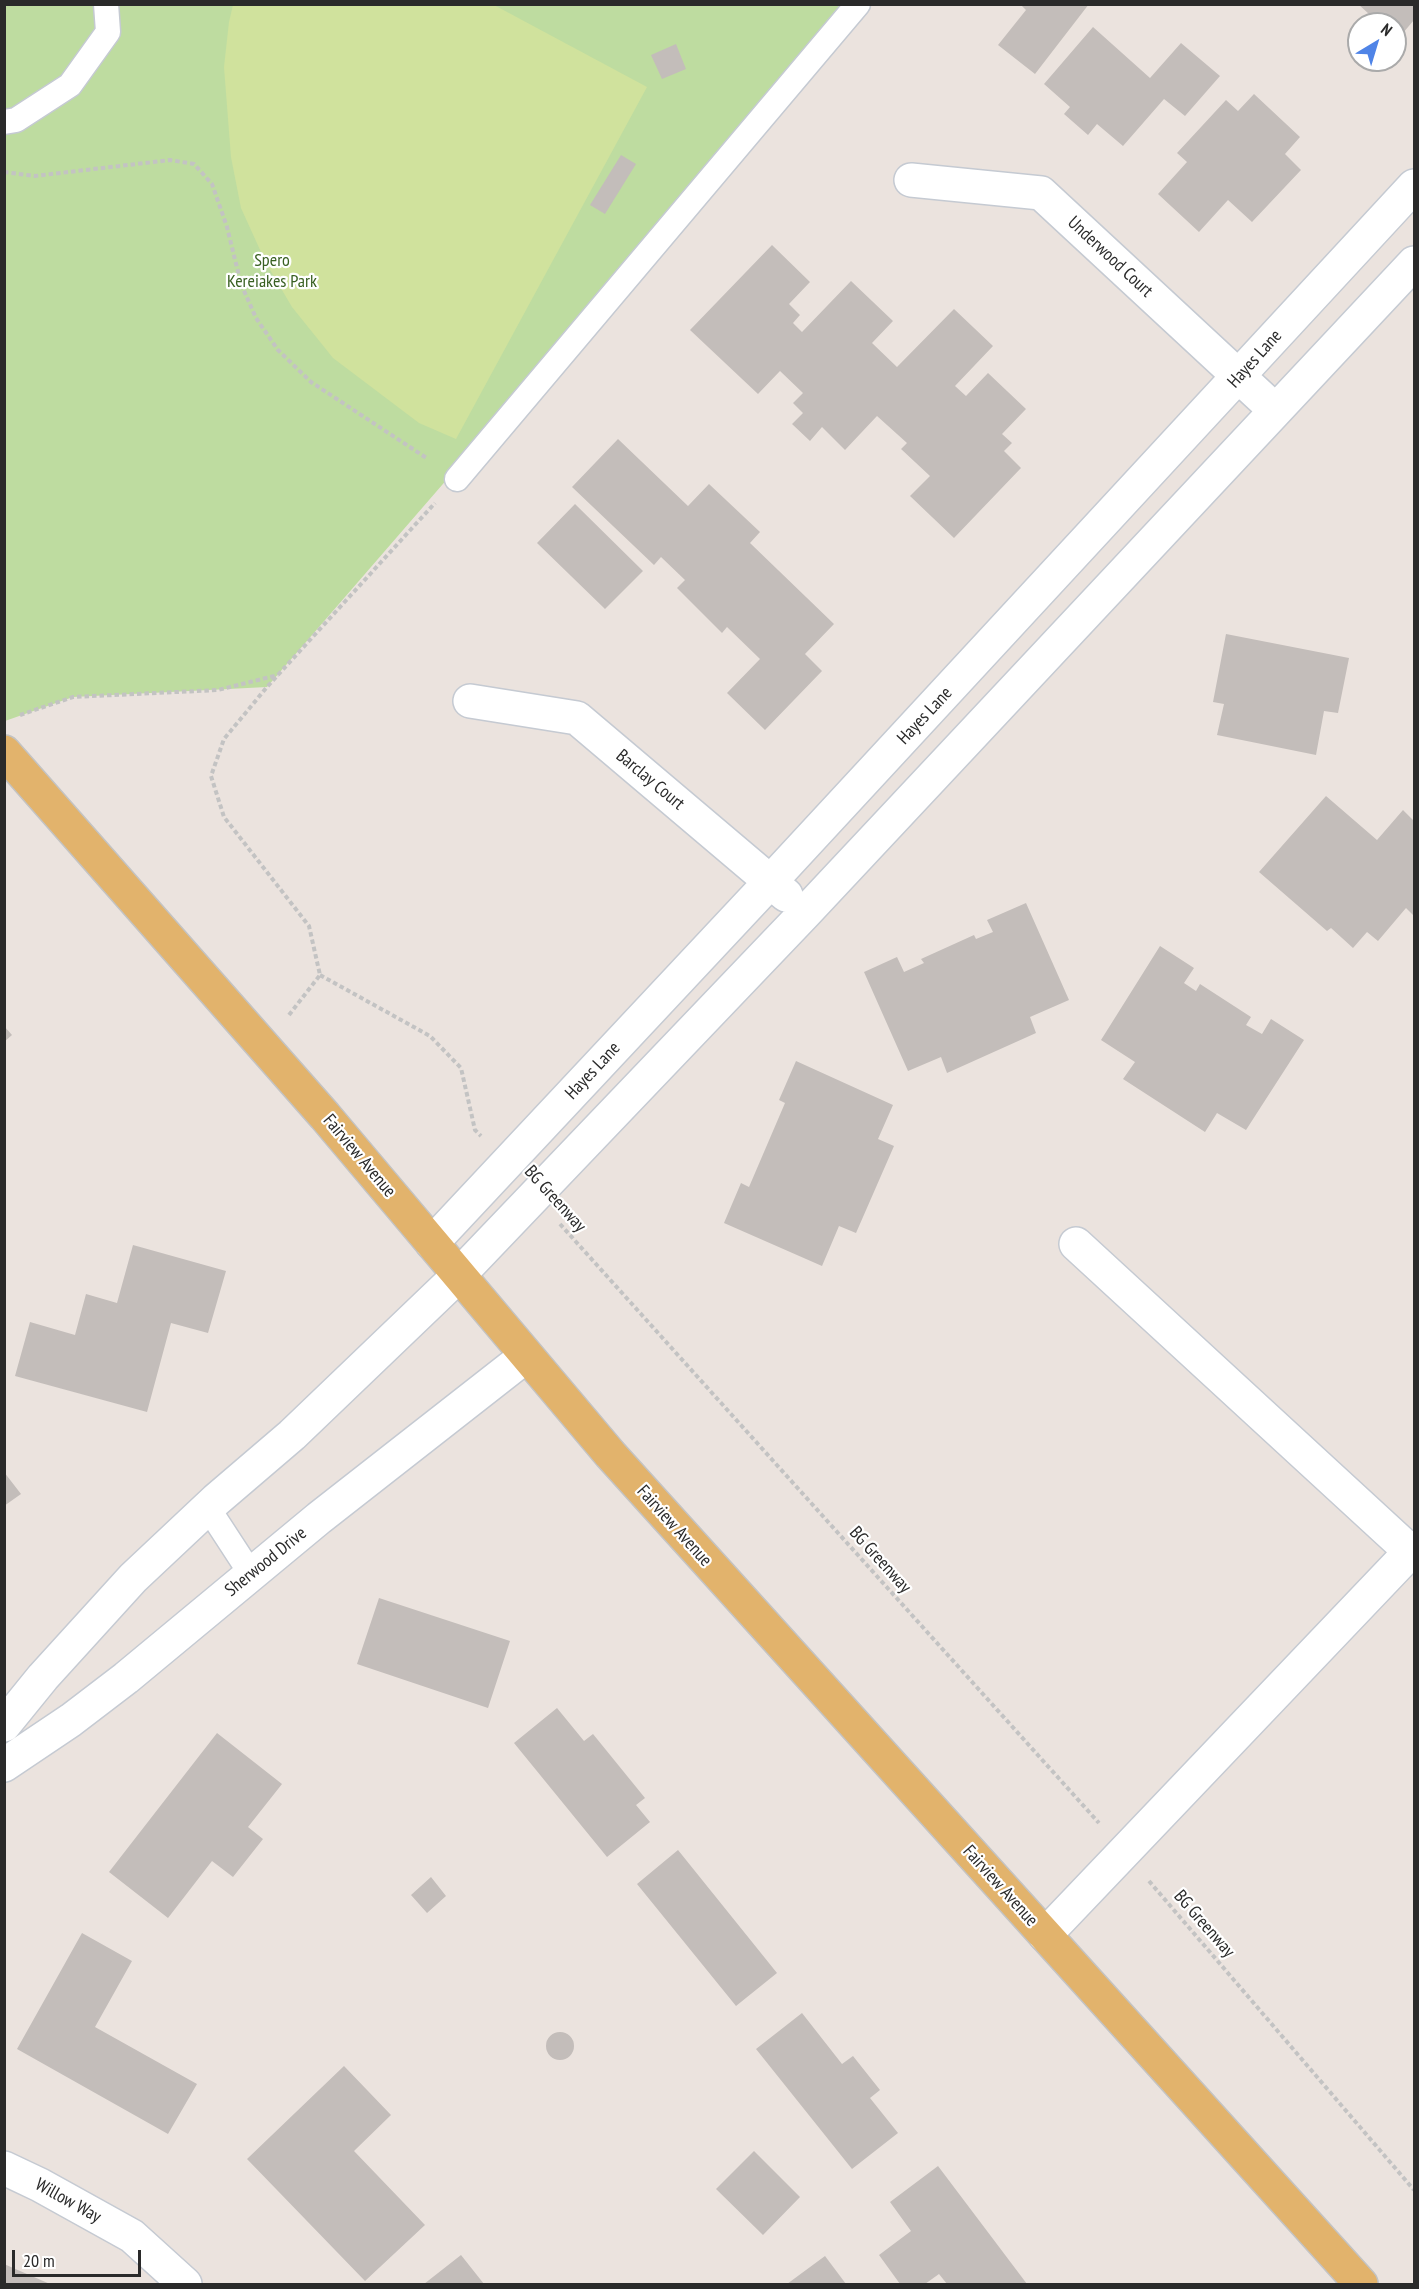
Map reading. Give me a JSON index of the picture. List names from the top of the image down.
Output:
{
  "streets": {
    "main road": ["Fairview Avenue"],
    "street": [
      "Underwood Court",
      "Hayes Lane",
      "Barclay Court",
      "Sherwood Drive",
      "Willow Way"
    ],
    "path": ["BG Greenway"]
  },
  "crossings": [
    ["Underwood Court", "Hayes Lane"],
    ["Hayes Lane", "Barclay Court"],
    ["Hayes Lane", "Fairview Avenue"],
    ["Hayes Lane", "BG Greenway"],
    ["Fairview Avenue", "Sherwood Drive"]
  ],
  "parks": ["Spero Kereiakes Park"],
  "scale_bar": "20 m",
  "north": "top right"
}
